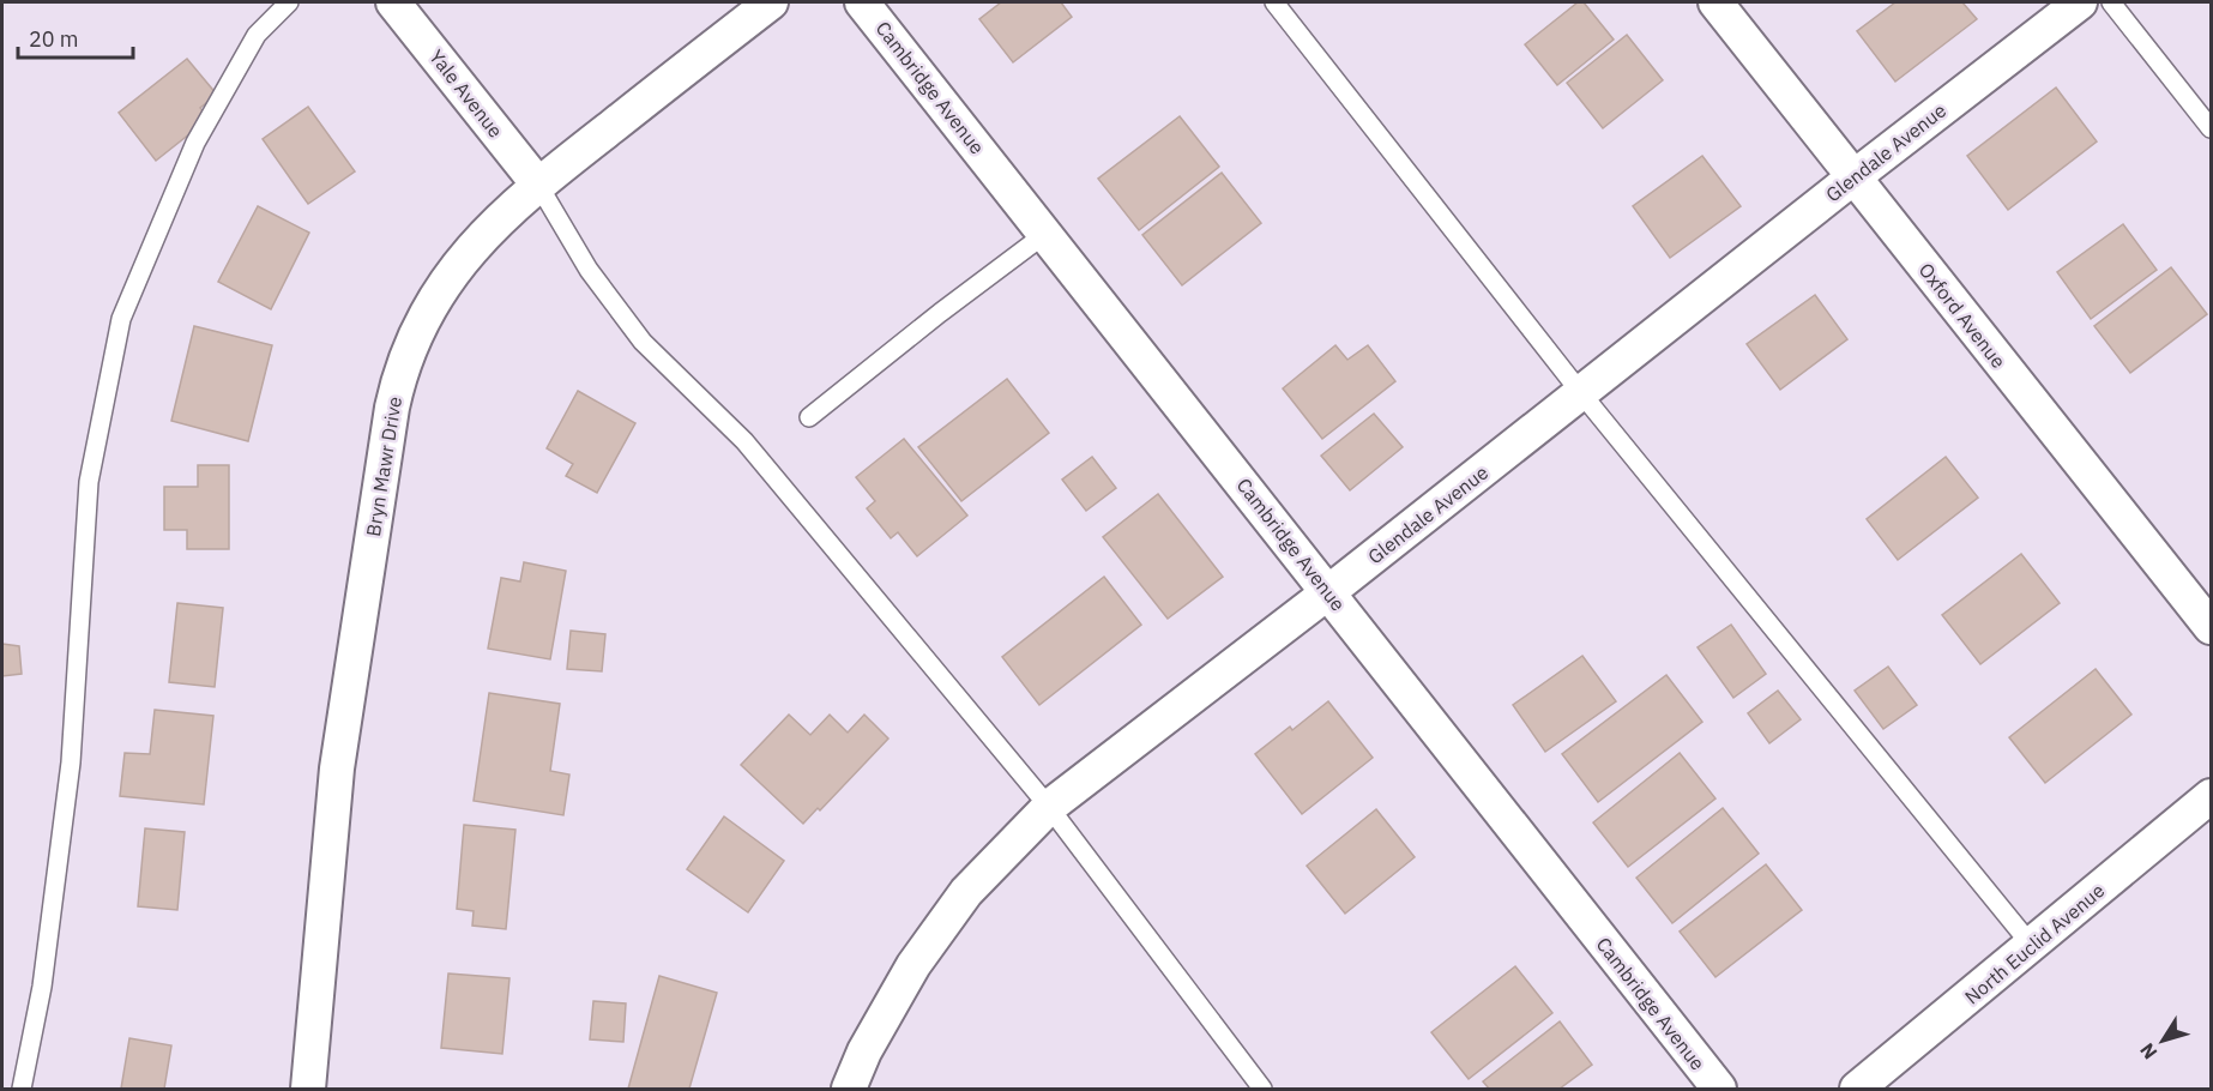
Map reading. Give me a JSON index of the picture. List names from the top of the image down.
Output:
{
  "streets": {
    "street": [
      "Cambridge Avenue",
      "Yale Avenue",
      "Glendale Avenue",
      "Oxford Avenue",
      "Bryn Mawr Drive",
      "North Euclid Avenue"
    ]
  },
  "crossings": [
    ["Cambridge Avenue", "Glendale Avenue"],
    ["Yale Avenue", "Bryn Mawr Drive"],
    ["Glendale Avenue", "Oxford Avenue"]
  ],
  "scale_bar": "20 m",
  "north": "bottom left"
}
